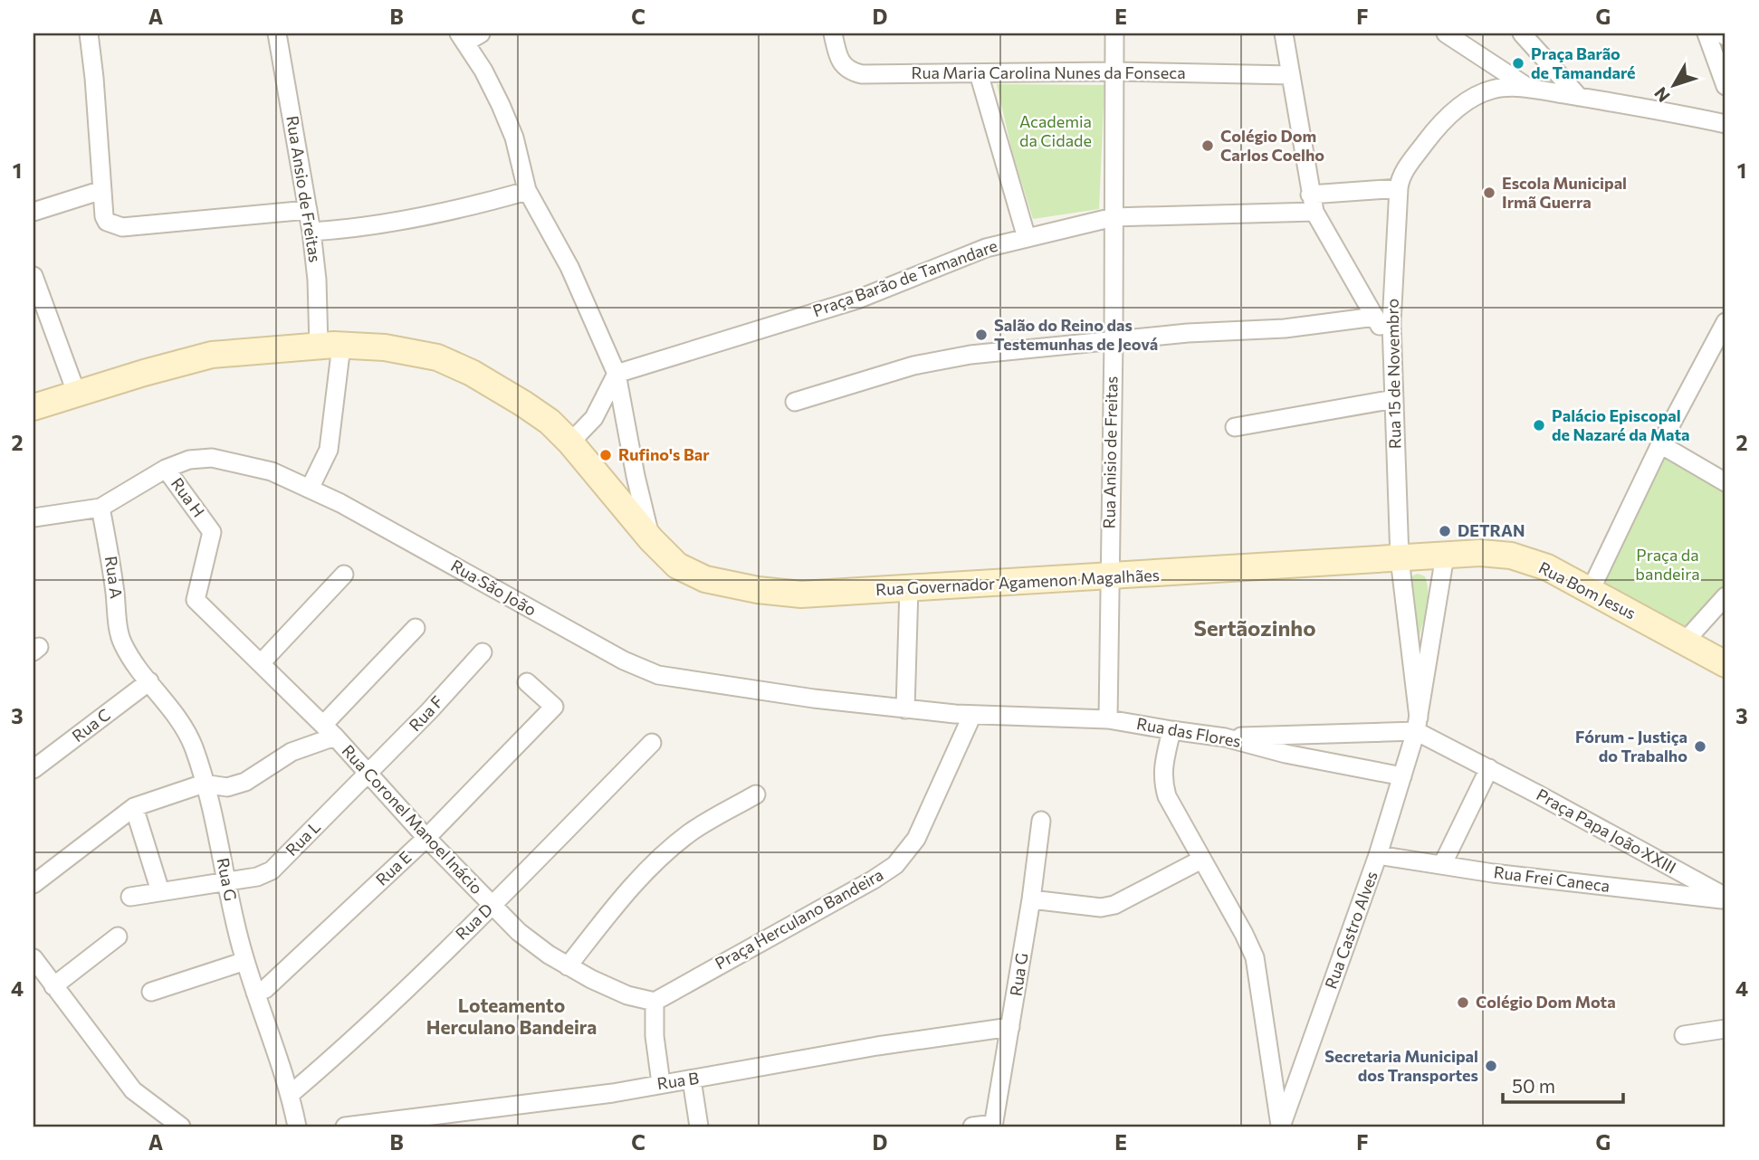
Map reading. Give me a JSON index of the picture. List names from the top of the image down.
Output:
{
  "streets": {
    "street": [
      "Rua Maria Carolina Nunes da Fonseca",
      "Rua Ansio de Freitas",
      "Praça Barão de Tamandare",
      "Rua 15 de Novembro",
      "Rua Anisio de Freitas",
      "Rua H",
      "Rua A",
      "Rua Governador Agamenon Magalhães",
      "Rua São João",
      "Rua Bom Jesus",
      "Rua F",
      "Rua C",
      "Rua das Flores",
      "Rua Coronel Manoel Inácio",
      "Praça Papa João XXIII",
      "Rua L",
      "Rua E",
      "Rua G",
      "Rua Frei Caneca",
      "Praça Herculano Bandeira",
      "Rua D",
      "Rua Castro Alves",
      "Rua B"
    ]
  },
  "crossings": [
    ["Rua Maria Carolina Nunes da Fonseca", "Rua Anisio de Freitas"],
    ["Rua Ansio de Freitas", "Rua Governador Agamenon Magalhães"],
    ["Rua Ansio de Freitas", "Rua São João"],
    ["Praça Barão de Tamandare", "Rua 15 de Novembro"],
    ["Praça Barão de Tamandare", "Rua Anisio de Freitas"],
    ["Rua 15 de Novembro", "Rua Governador Agamenon Magalhães"],
    ["Rua 15 de Novembro", "Rua Bom Jesus"],
    ["Rua 15 de Novembro", "Praça Papa João XXIII"],
    ["Rua 15 de Novembro", "Rua Castro Alves"],
    ["Rua Anisio de Freitas", "Rua Governador Agamenon Magalhães"],
    ["Rua Anisio de Freitas", "Rua das Flores"],
    ["Rua H", "Rua São João"],
    ["Rua H", "Rua Coronel Manoel Inácio"],
    ["Rua A", "Rua São João"],
    ["Rua A", "Rua G"],
    ["Rua Governador Agamenon Magalhães", "Rua Bom Jesus"],
    ["Rua São João", "Rua das Flores"],
    ["Rua São João", "Praça Herculano Bandeira"],
    ["Rua Bom Jesus", "Rua Castro Alves"],
    ["Rua F", "Rua Coronel Manoel Inácio"],
    ["Rua F", "Rua L"],
    ["Rua C", "Rua G"],
    ["Rua das Flores", "Praça Herculano Bandeira"],
    ["Rua das Flores", "Rua Castro Alves"],
    ["Rua Coronel Manoel Inácio", "Rua L"],
    ["Rua Coronel Manoel Inácio", "Rua E"],
    ["Rua Coronel Manoel Inácio", "Praça Herculano Bandeira"],
    ["Rua Coronel Manoel Inácio", "Rua D"],
    ["Praça Papa João XXIII", "Rua Frei Caneca"],
    ["Praça Papa João XXIII", "Rua Castro Alves"],
    ["Rua L", "Rua G"],
    ["Rua E", "Rua G"],
    ["Rua G", "Rua D"],
    ["Rua G", "Rua B"],
    ["Rua Frei Caneca", "Rua Castro Alves"]
  ],
  "districts": ["Sertãozinho", "Loteamento Herculano Bandeira"],
  "parks": ["Academia da Cidade", "Praça da bandeira"],
  "places": [
    "Praça Barão de Tamandaré",
    "Colégio Dom Carlos Coelho",
    "Escola Municipal Irmã Guerra",
    "Salão do Reino das Testemunhas de Jeová",
    "Palácio Episcopal de Nazaré da Mata",
    "Rufino's Bar",
    "DETRAN",
    "Fórum - Justiça do Trabalho",
    "Colégio Dom Mota",
    "Secretaria Municipal dos Transportes"
  ],
  "scale_bar": "50 m",
  "north": "bottom left",
  "grid": {
    "columns": [
      "A",
      "B",
      "C",
      "D",
      "E",
      "F",
      "G"
    ],
    "rows": [
      "1",
      "2",
      "3",
      "4"
    ]
  }
}
